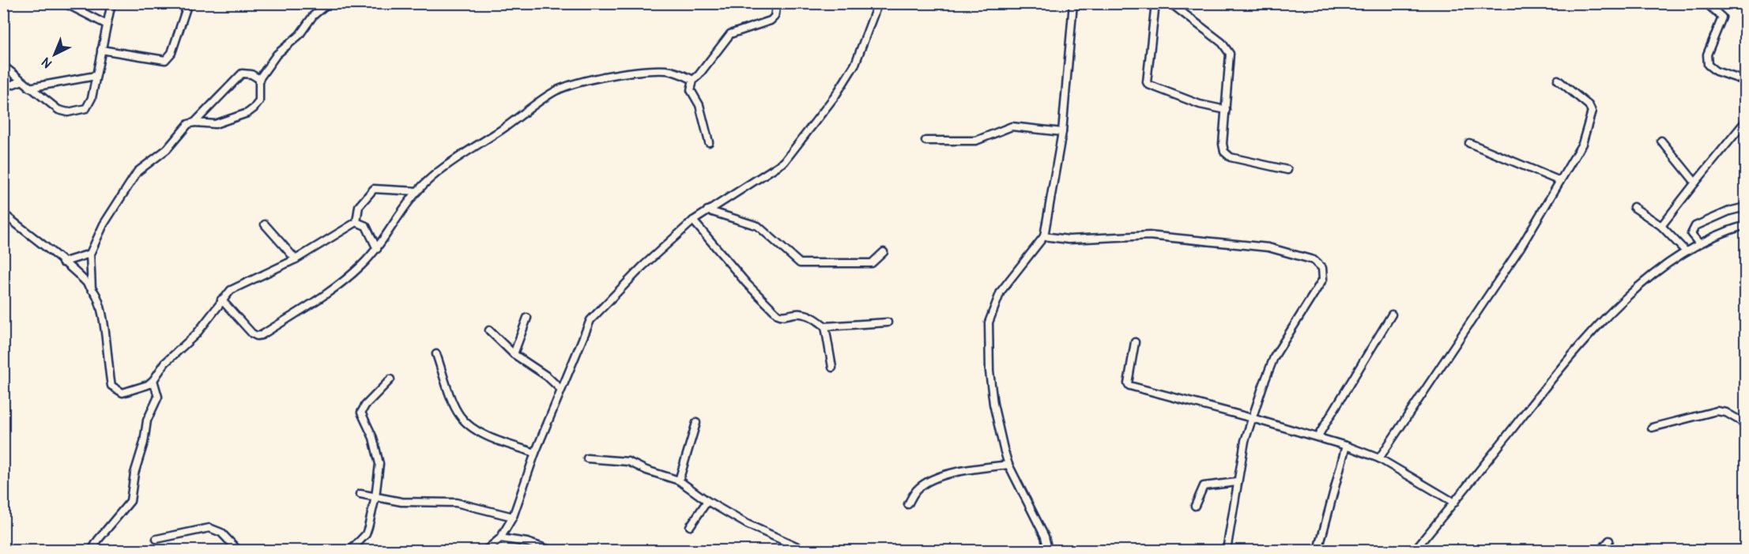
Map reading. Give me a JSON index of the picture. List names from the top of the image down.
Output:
{
  "north": "bottom left"
}
